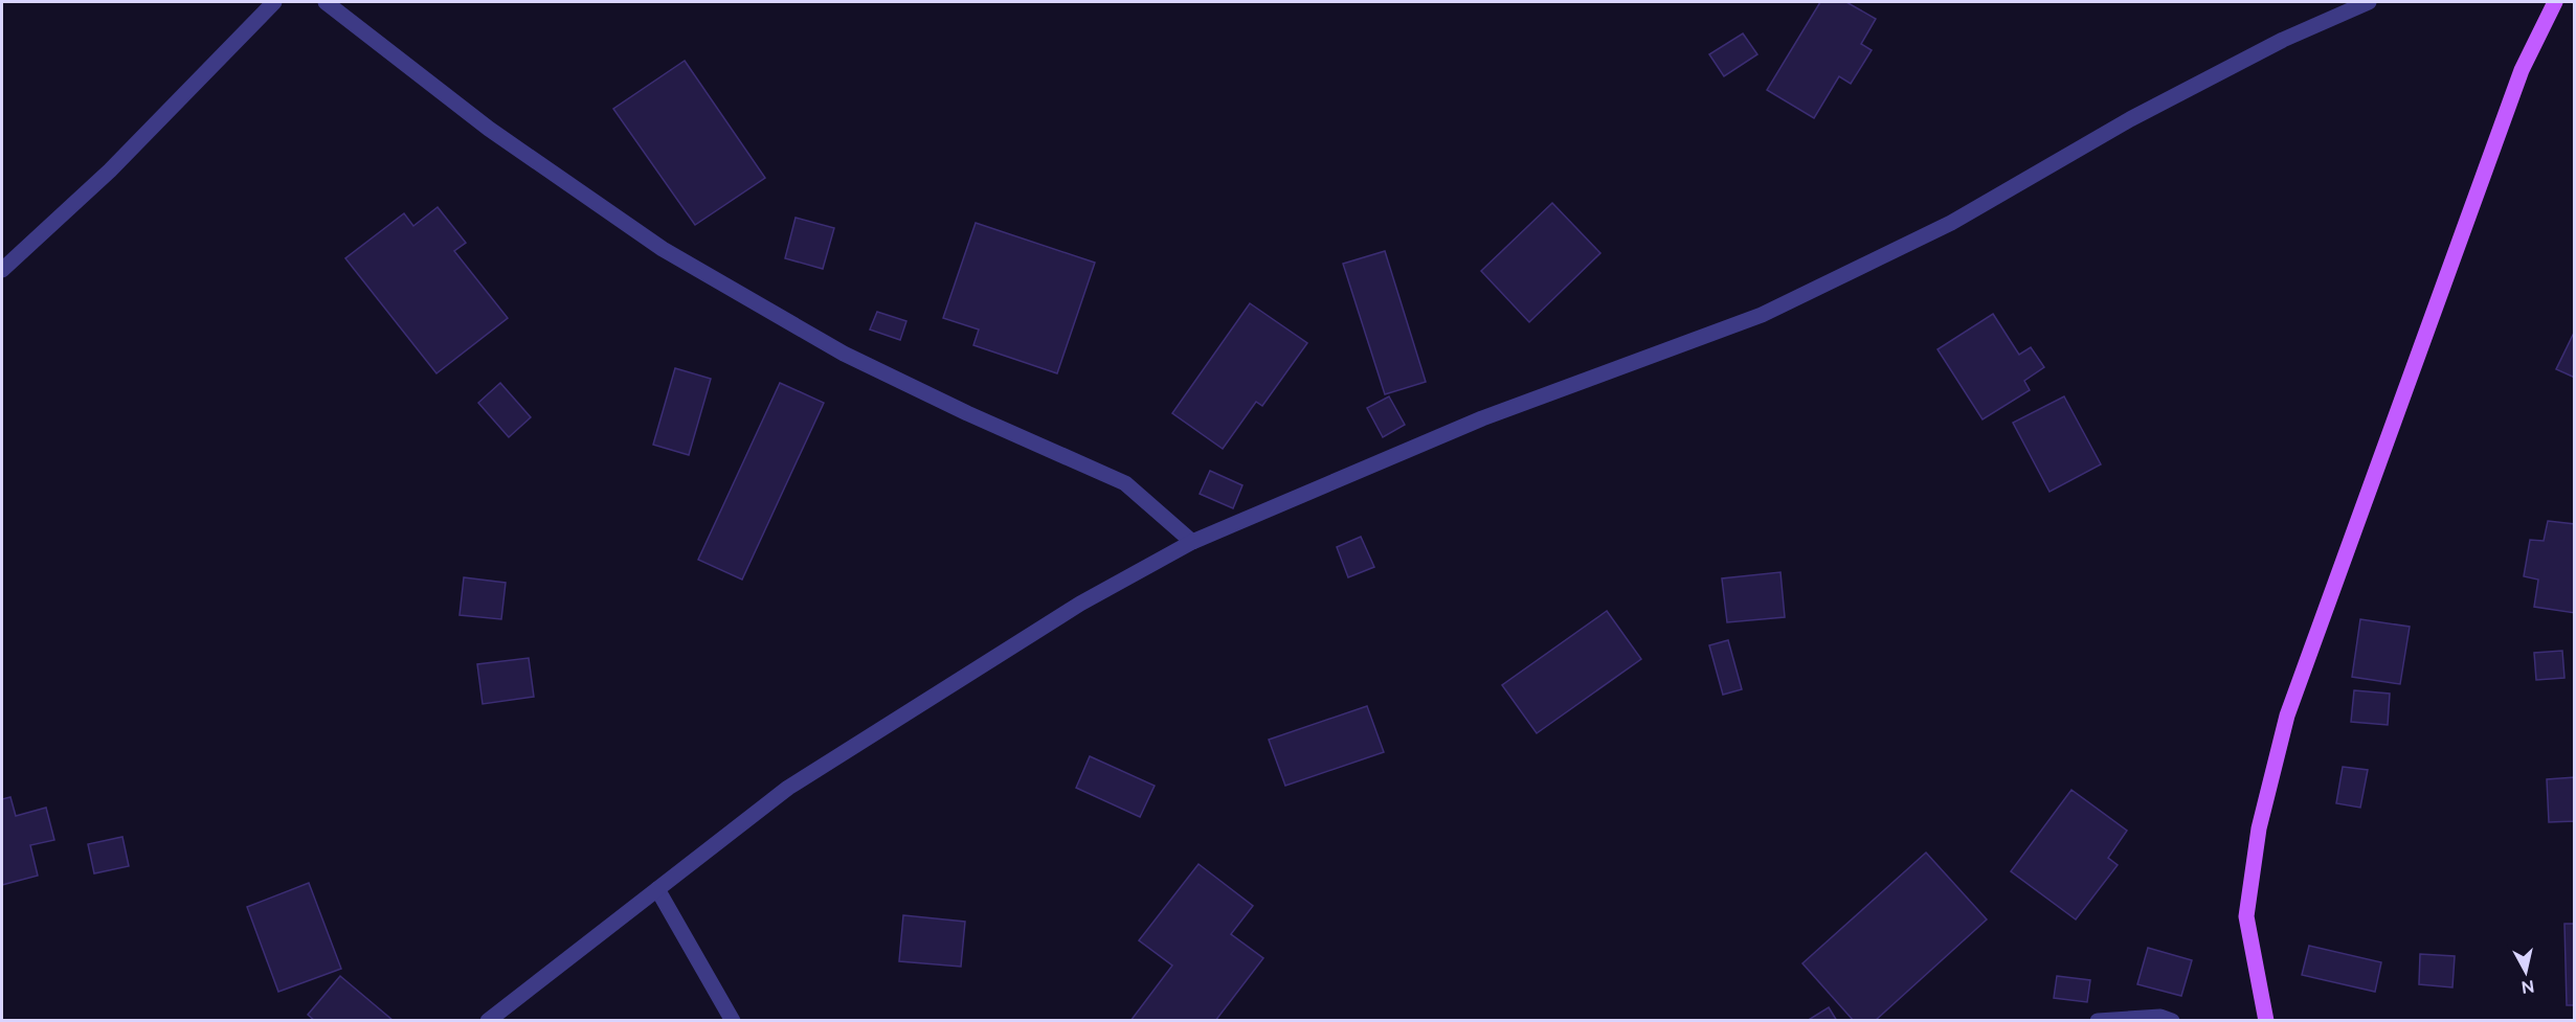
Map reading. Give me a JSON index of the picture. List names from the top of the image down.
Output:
{
  "north": "bottom"
}
